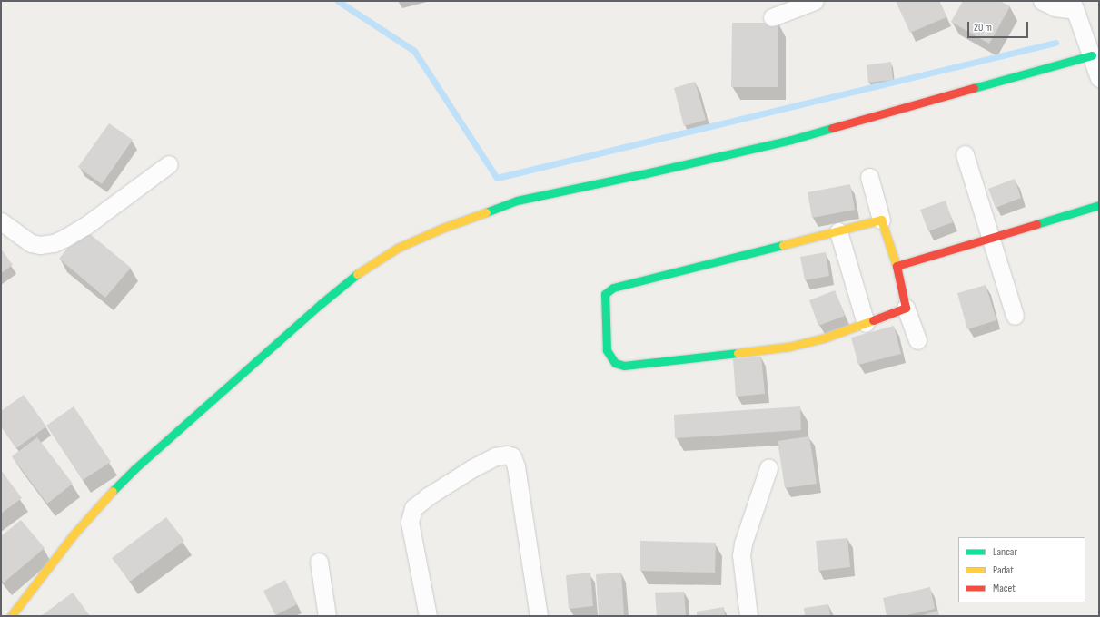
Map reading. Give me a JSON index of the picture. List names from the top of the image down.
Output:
{
  "legend": ["Lancar", "Padat", "Macet"],
  "scale_bar": "20 m"
}
